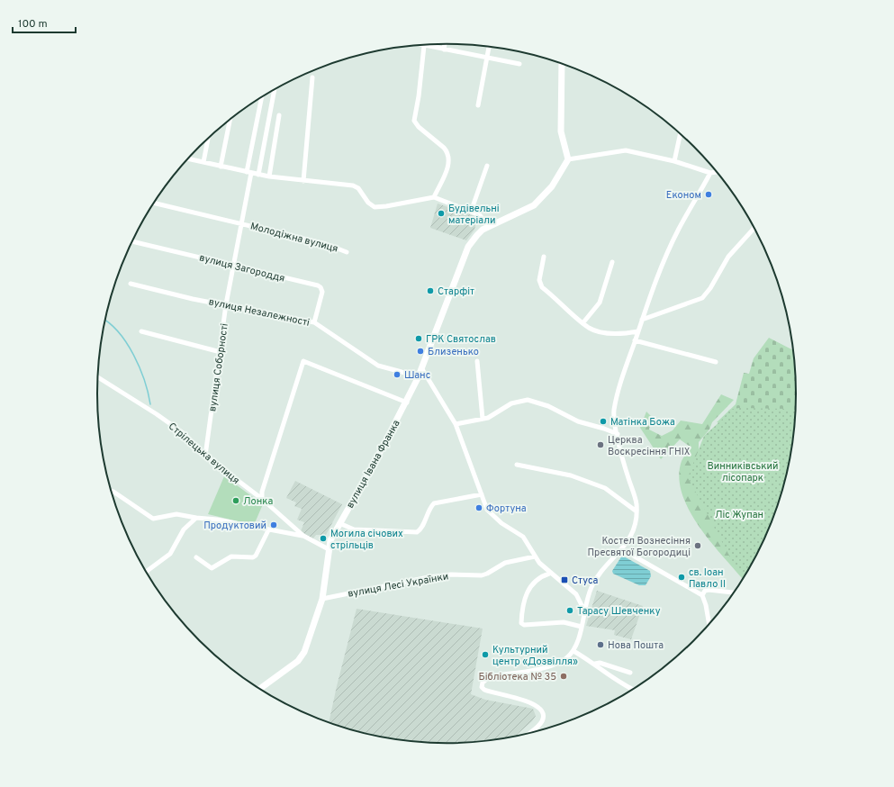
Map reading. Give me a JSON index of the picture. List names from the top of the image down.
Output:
{
  "streets": {
    "street": [
      "Молодіжна вулиця",
      "вулиця Загороддя",
      "вулиця Незалежності",
      "вулиця Соборності",
      "Стрілецька вулиця",
      "вулиця Івана Франка",
      "вулиця Лесі Українки"
    ]
  },
  "crossings": [
    ["Молодіжна вулиця", "вулиця Соборності"],
    ["вулиця Загороддя", "вулиця Незалежності"],
    ["вулиця Загороддя", "вулиця Соборності"],
    ["вулиця Незалежності", "вулиця Соборності"],
    ["вулиця Незалежності", "вулиця Івана Франка"],
    ["вулиця Соборності", "Стрілецька вулиця"],
    ["Стрілецька вулиця", "вулиця Івана Франка"],
    ["вулиця Івана Франка", "вулиця Лесі Українки"]
  ],
  "parks": ["Винниківський лісопарк", "Ліс Жупан"],
  "places": {
    "other": [
      "Економ",
      "Будівельні матеріали",
      "Старфіт",
      "ГРК Святослав",
      "Близенько",
      "Шанс",
      "Матінка Божа",
      "Церква Воскресіння ГНІХ",
      "Лонка",
      "Фортуна",
      "Продуктовий",
      "Могила січових стрільців",
      "Костел Вознесіння Пресвятої Богородиці",
      "св. Іоан Павло ІІ",
      "Тарасу Шевченку",
      "Нова Пошта",
      "Культурний центр «Дозвілля»",
      "Бібліотека № 35"
    ],
    "transit": ["Стуса"]
  },
  "scale_bar": "100 m"
}
